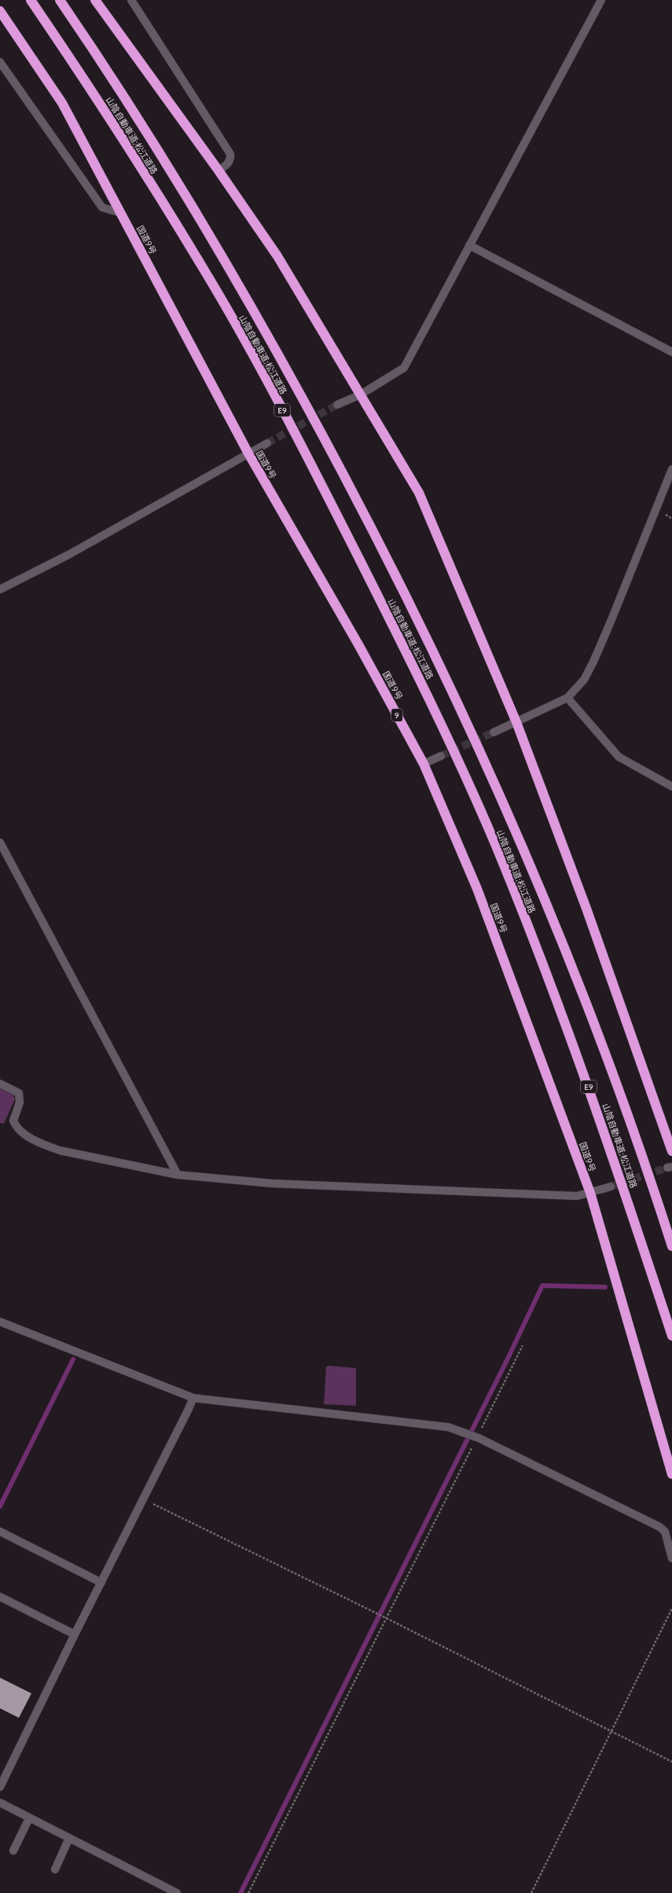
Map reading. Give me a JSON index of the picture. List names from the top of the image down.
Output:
{
  "streets": {
    "highway": [
      "山陰自動車道;松江道路",
      "国道9号",
      "E9",
      "9"
    ]
  }
}
